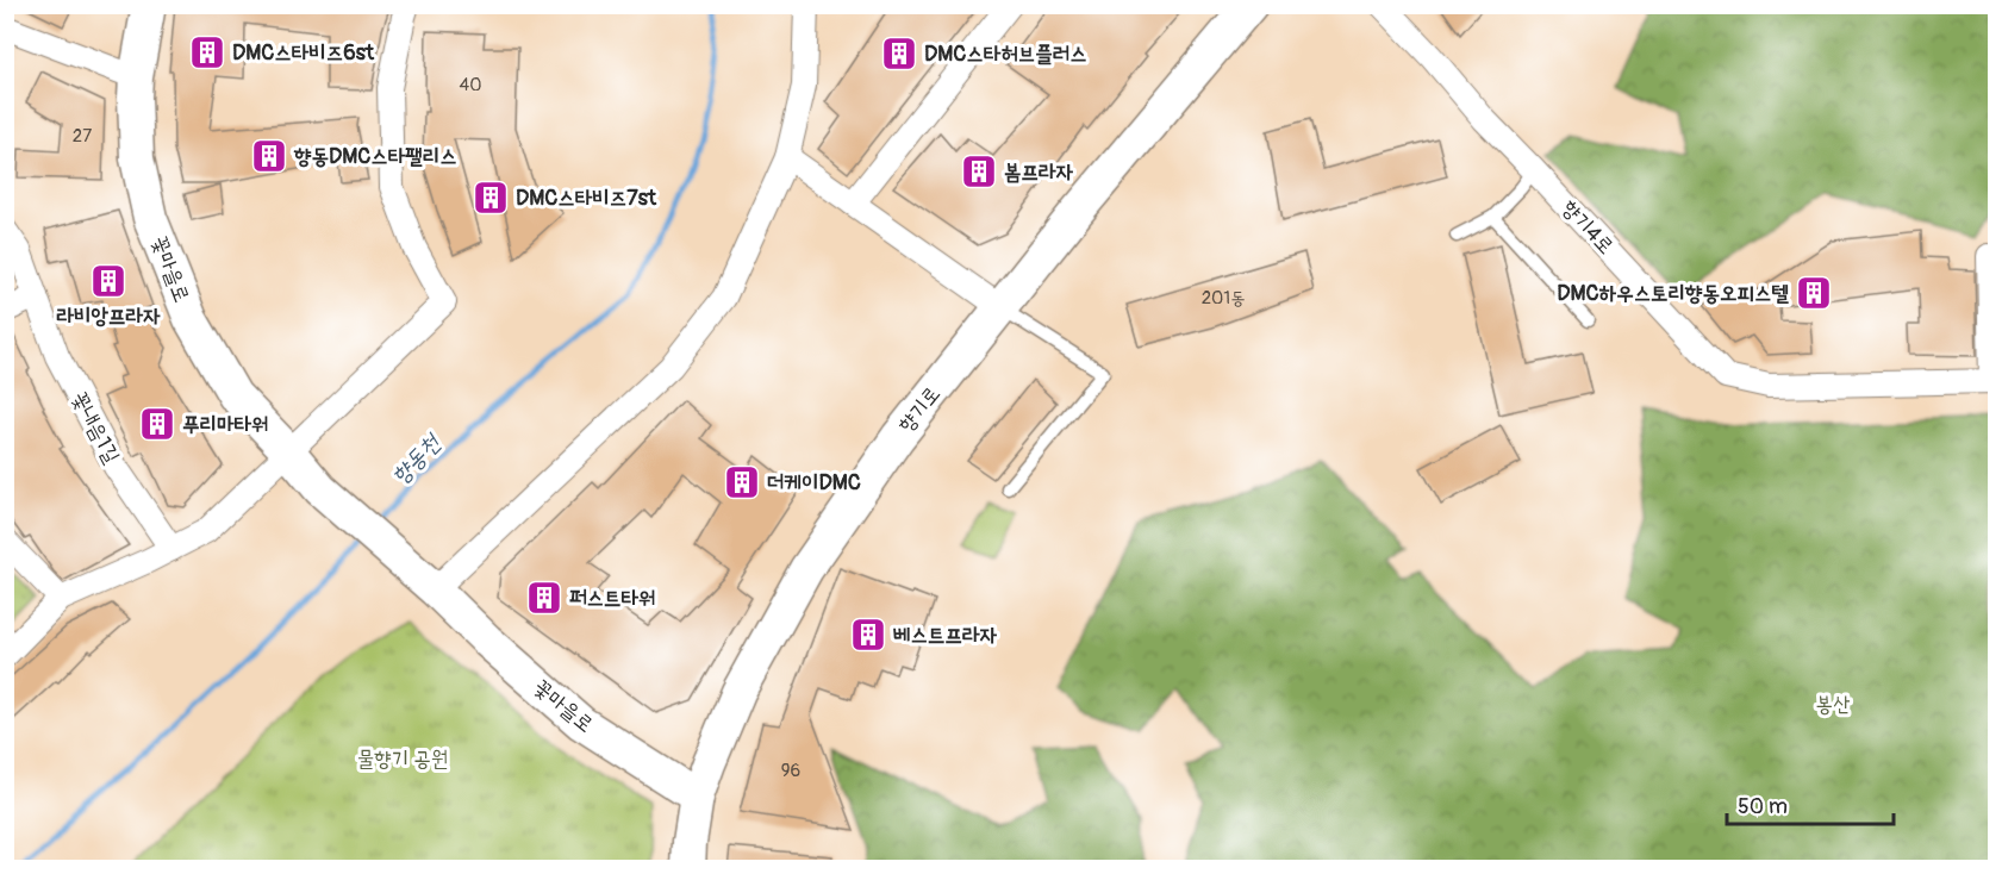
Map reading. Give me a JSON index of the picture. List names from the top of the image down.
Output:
{
  "streets": {
    "main road": ["꽃마을로", "향기로"],
    "street": ["향기4로", "꽃내음1길"]
  },
  "crossings": [
    ["꽃마을로", "향기로"]
  ],
  "water": ["향동천"],
  "parks": ["봉산", "물향기 공원"],
  "places": {
    "building": [
      "DMC스타비즈6st",
      "DMC스타허브플러스",
      "향동DMC스타팰리스",
      "봄프라자",
      "DMC스타비즈7st",
      "라비앙프라자",
      "DMC하우스토리향동오피스텔",
      "푸리마타워",
      "더케이DMC",
      "퍼스트타워",
      "베스트프라자"
    ]
  },
  "house_numbers": [
    "40",
    "27",
    "201동",
    "96"
  ],
  "scale_bar": "50 m"
}
